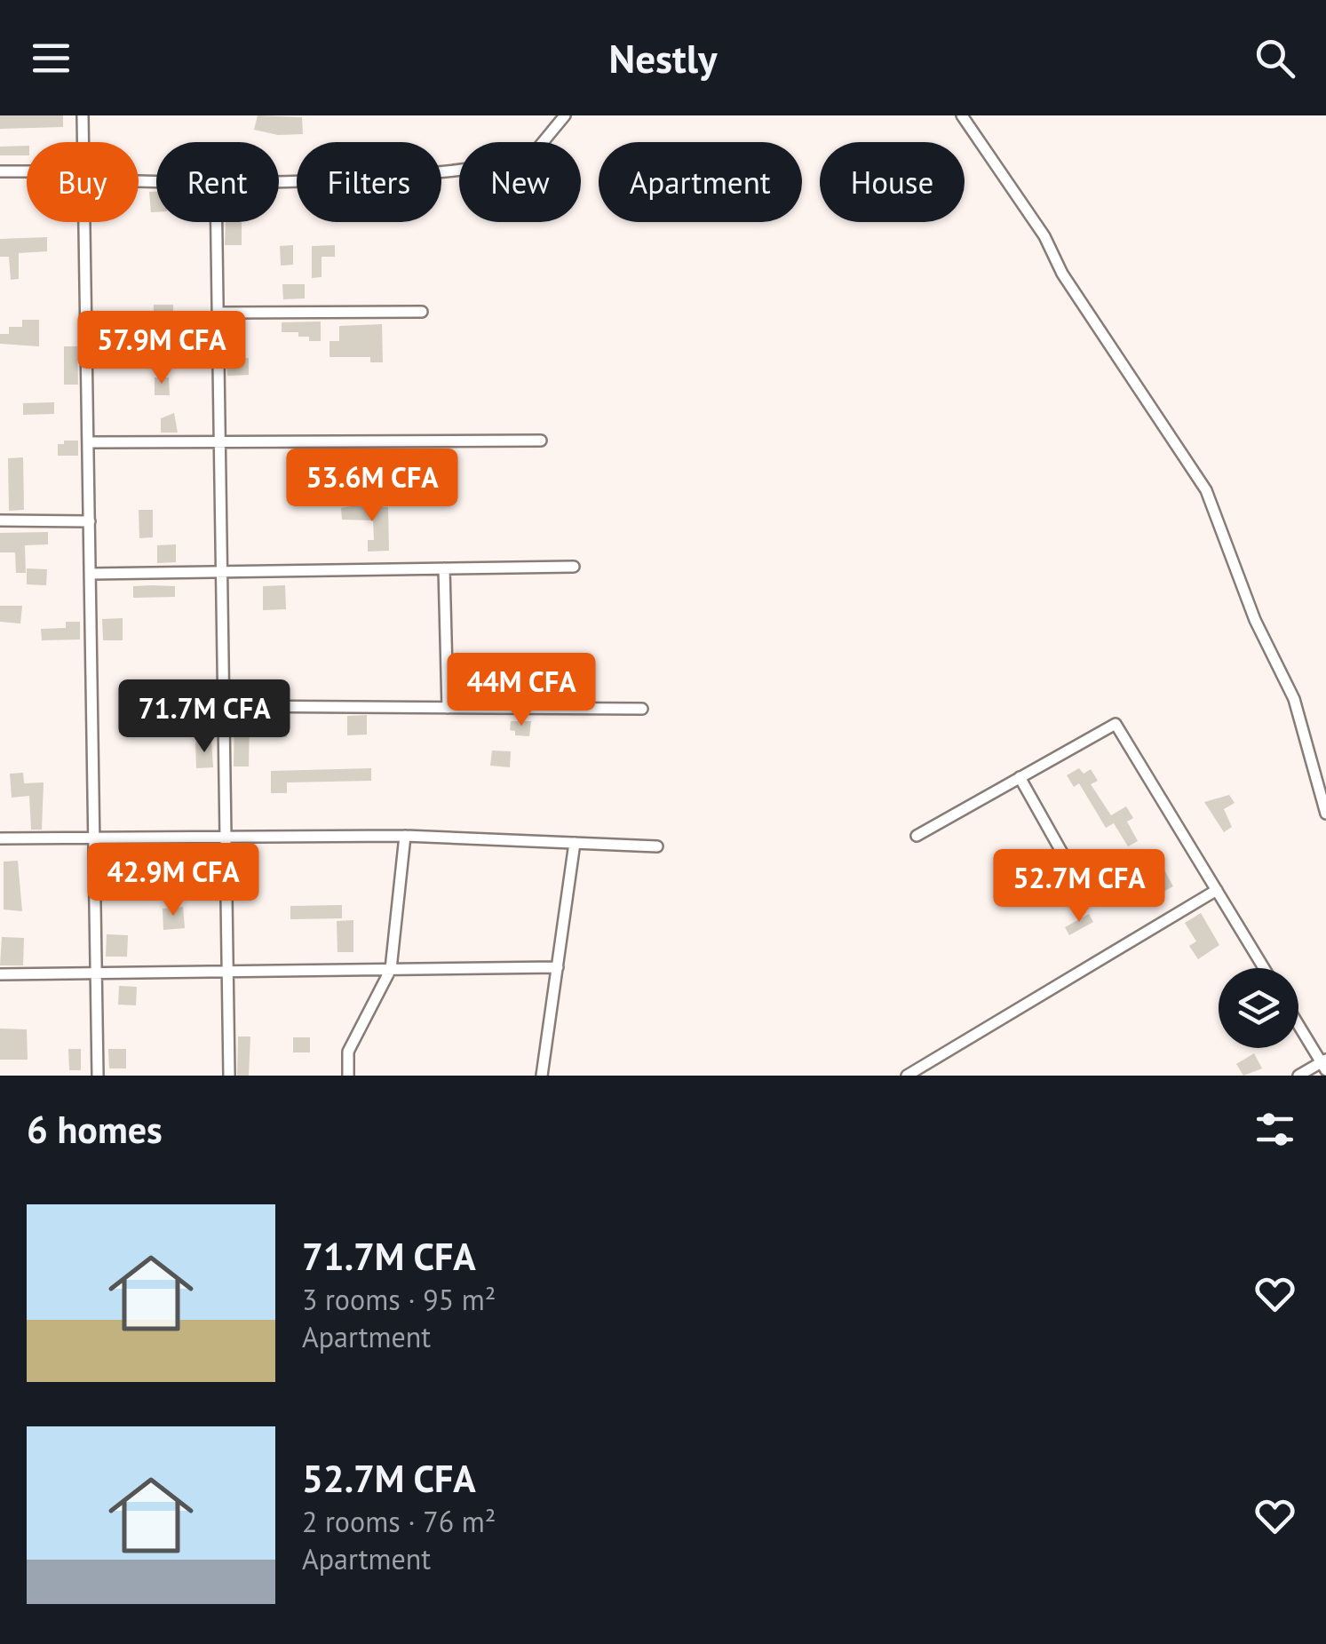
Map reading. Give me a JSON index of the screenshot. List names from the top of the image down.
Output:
{
  "page": {
    "header": "Nestly",
    "chip": [
      "Buy",
      "Rent",
      "Filters",
      "New",
      "Apartment",
      "House"
    ],
    "price": [
      "57.9M CFA",
      "53.6M CFA",
      "44M CFA",
      "71.7M CFA",
      "42.9M CFA",
      "52.7M CFA"
    ],
    "heading": "6 homes",
    "list": [
      {
        "name": "71.7M CFA",
        "note": "3 rooms · 95 m² · Apartment"
      },
      {
        "name": "52.7M CFA",
        "note": "2 rooms · 76 m² · Apartment"
      }
    ]
  }
}
